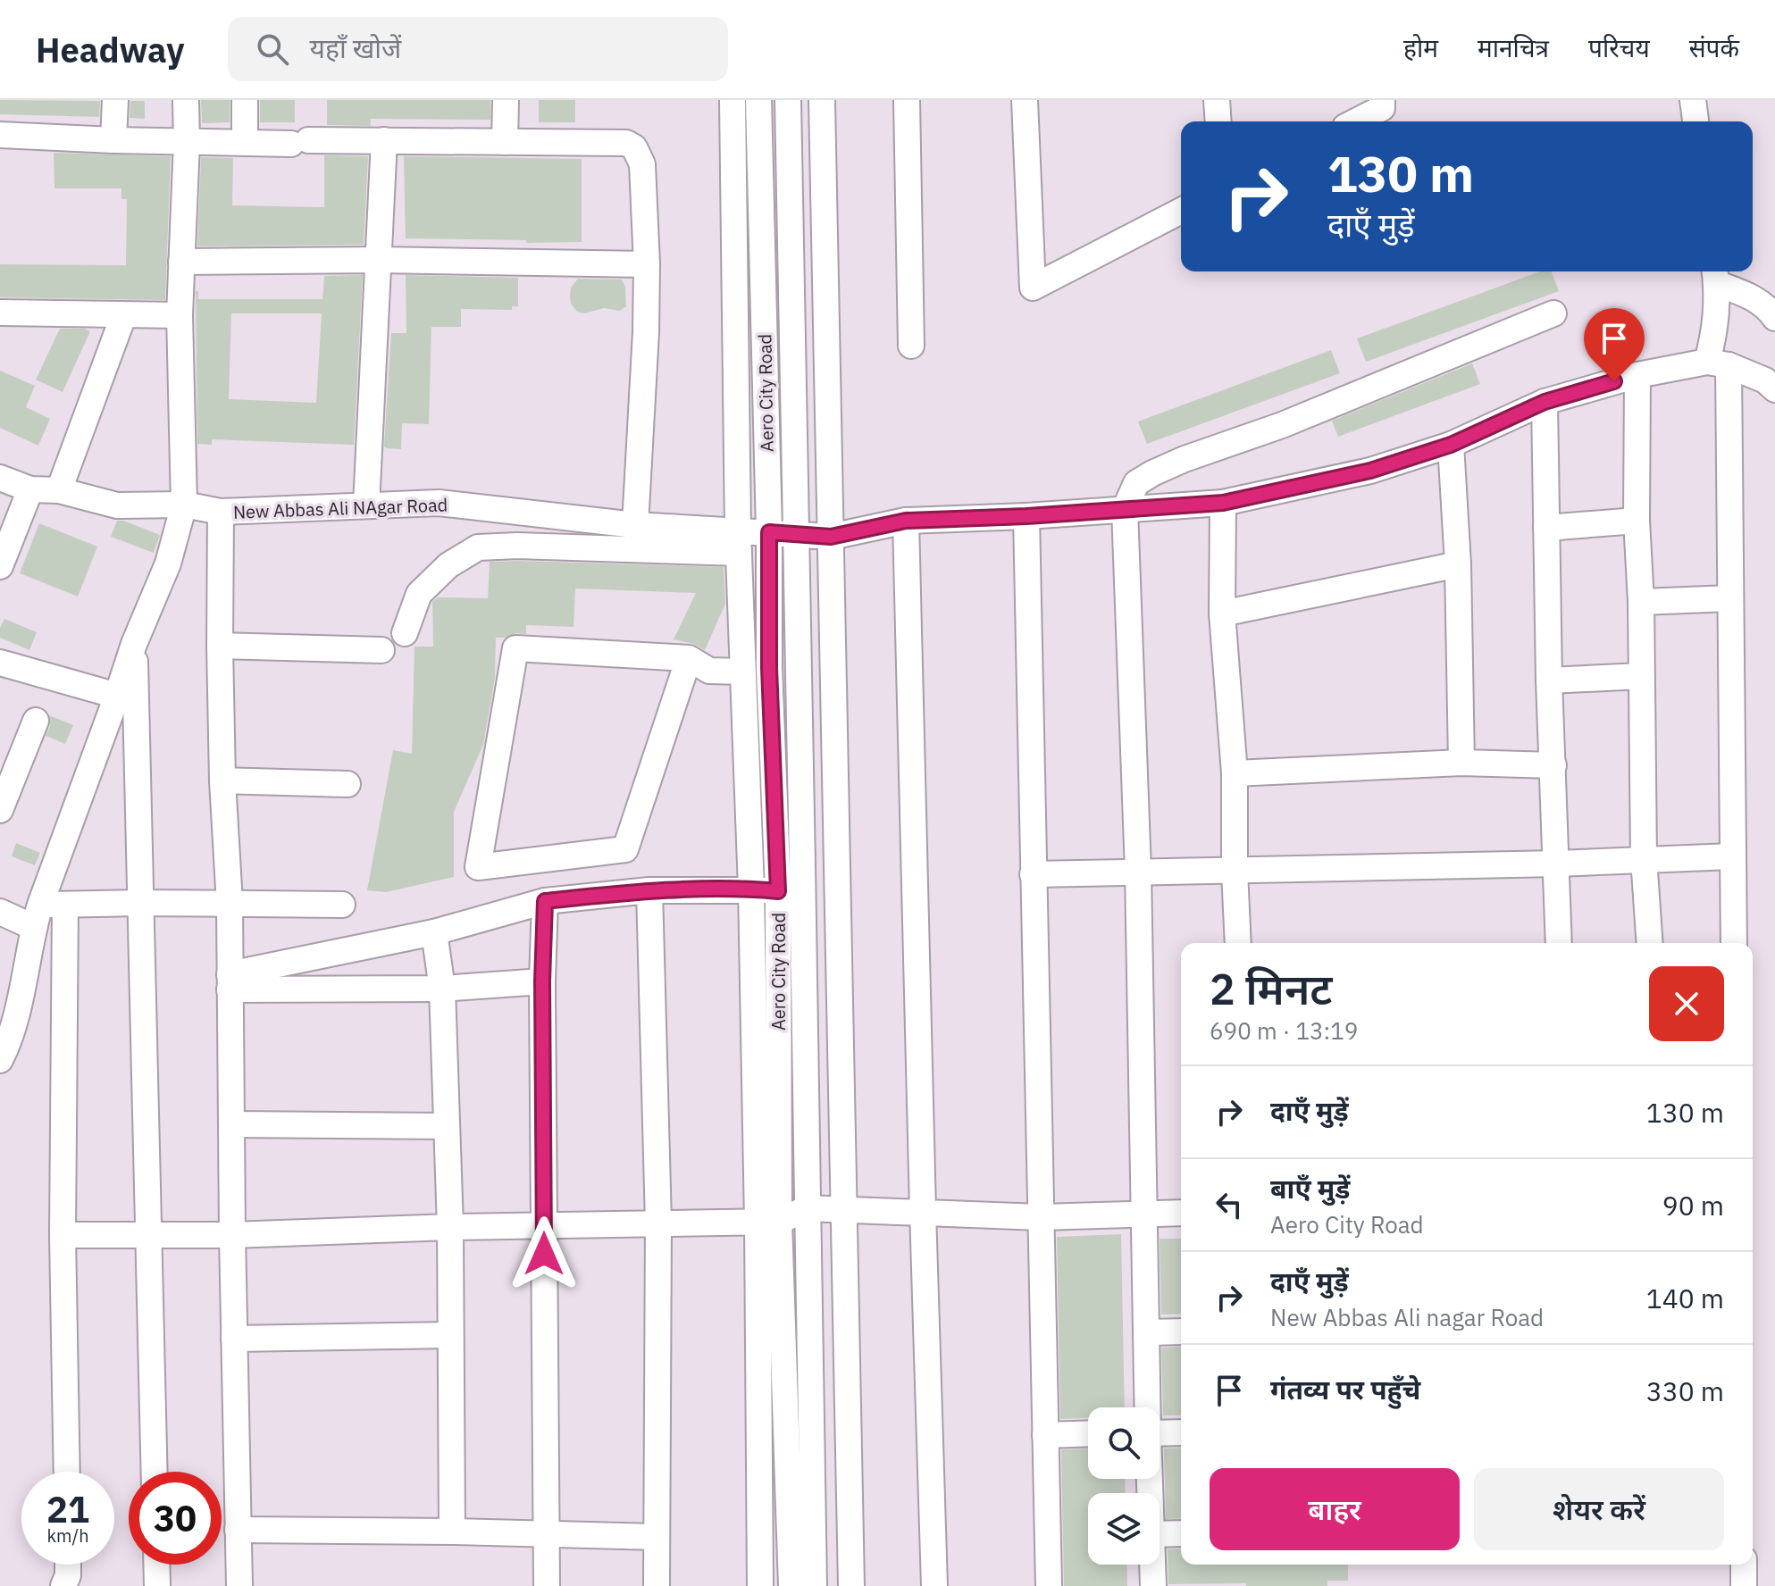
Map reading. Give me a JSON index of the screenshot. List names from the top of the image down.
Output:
{
  "streets": {
    "street": ["Aero City Road", "New Abbas Ali NAgar Road"]
  },
  "crossings": [
    ["Aero City Road", "New Abbas Ali NAgar Road"]
  ],
  "page": {
    "header": "Headway",
    "search": "यहाँ खोजें",
    "nav": [
      "होम",
      "मानचित्र",
      "परिचय",
      "संपर्क"
    ],
    "turn": ["130 m", "दाएँ मुड़ें"],
    "heading": ["2 मिनट", "690 m · 13:19"],
    "list": [
      {
        "name": "दाएँ मुड़ें",
        "value": "130 m"
      },
      {
        "name": "बाएँ मुड़ें",
        "note": "Aero City Road",
        "value": "90 m"
      },
      {
        "name": "दाएँ मुड़ें",
        "note": "New Abbas Ali nagar Road",
        "value": "140 m"
      },
      {
        "name": "गंतव्य पर पहुँचे",
        "value": "330 m"
      }
    ],
    "buttons": ["बाहर", "शेयर करें"],
    "speed": "21 km/h",
    "limit": "30"
  }
}
